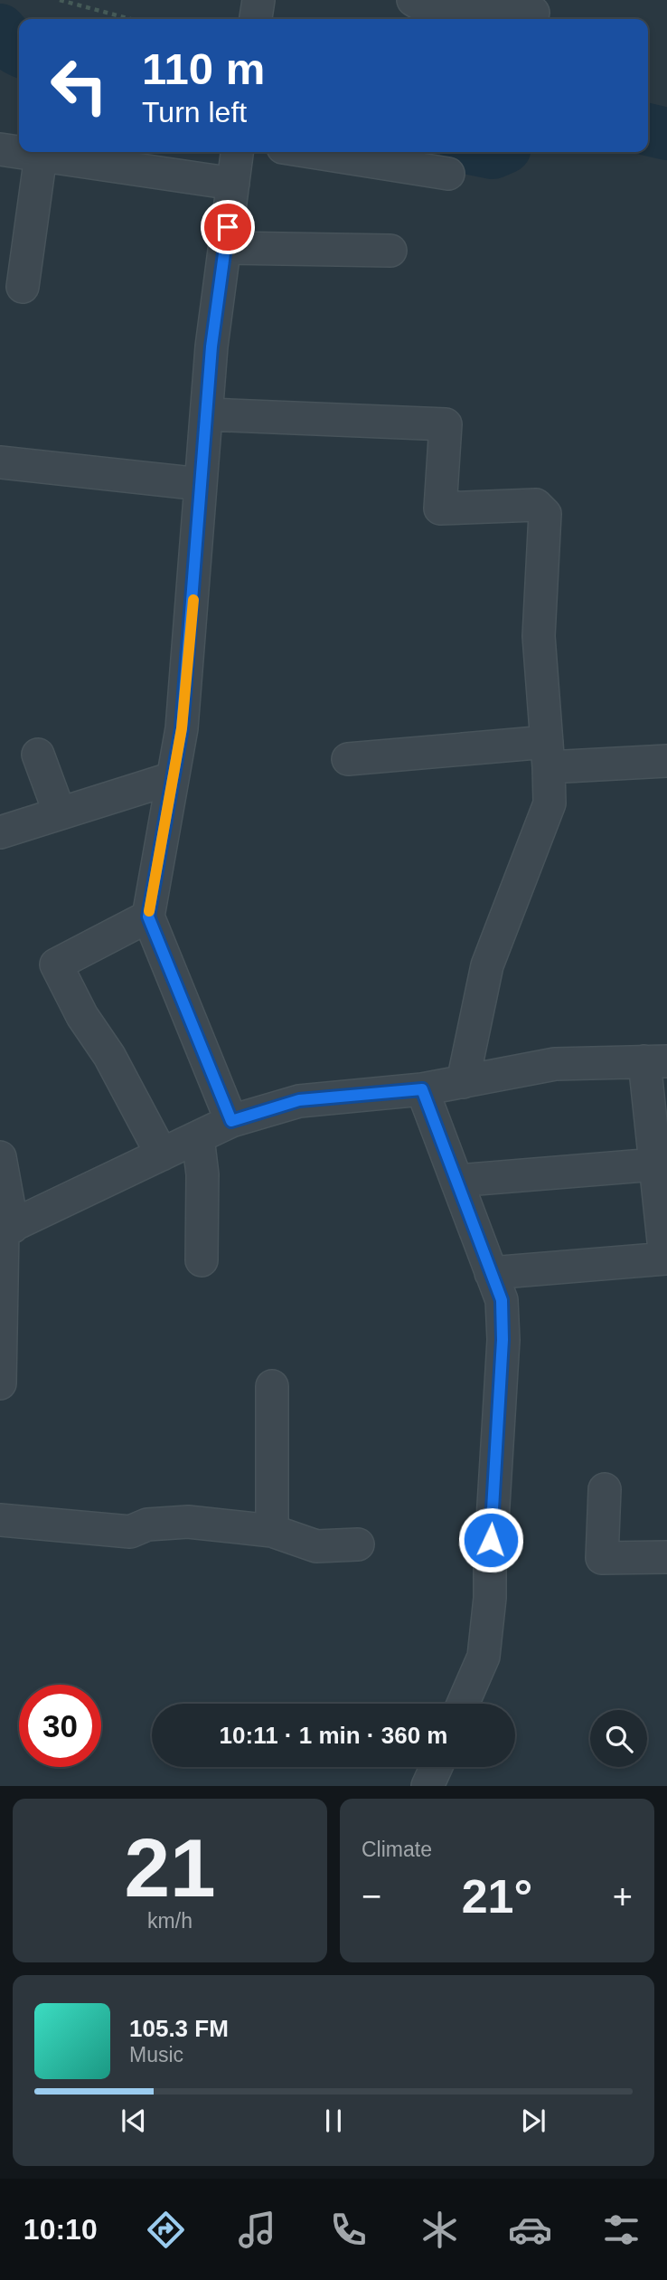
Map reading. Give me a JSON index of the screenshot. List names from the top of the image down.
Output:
{
  "page": {
    "turn": ["110 m", "Turn left"],
    "limit": "30",
    "trip": "10:11 · 1 min · 360 m",
    "tile": [
      ["21", "km/h"],
      "Climate"
    ],
    "heat": ["−", "21°", "+"],
    "song": ["105.3 FM", "Music"],
    "tabs": "10:10"
  }
}
